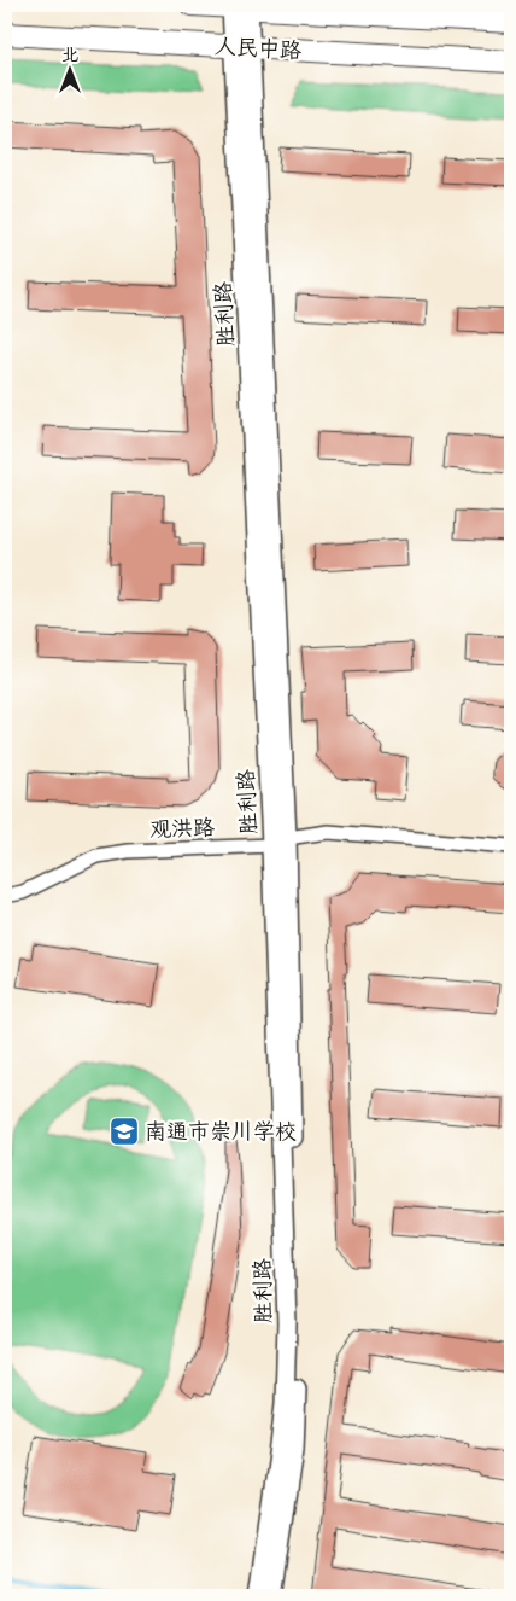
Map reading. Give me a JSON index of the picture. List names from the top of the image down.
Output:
{
  "streets": {
    "main road": ["人民中路"],
    "street": ["胜利路", "观洪路"]
  },
  "crossings": [
    ["人民中路", "胜利路"],
    ["胜利路", "观洪路"]
  ],
  "places": {
    "school or university": ["南通市崇川学校"]
  },
  "north": "top"
}
